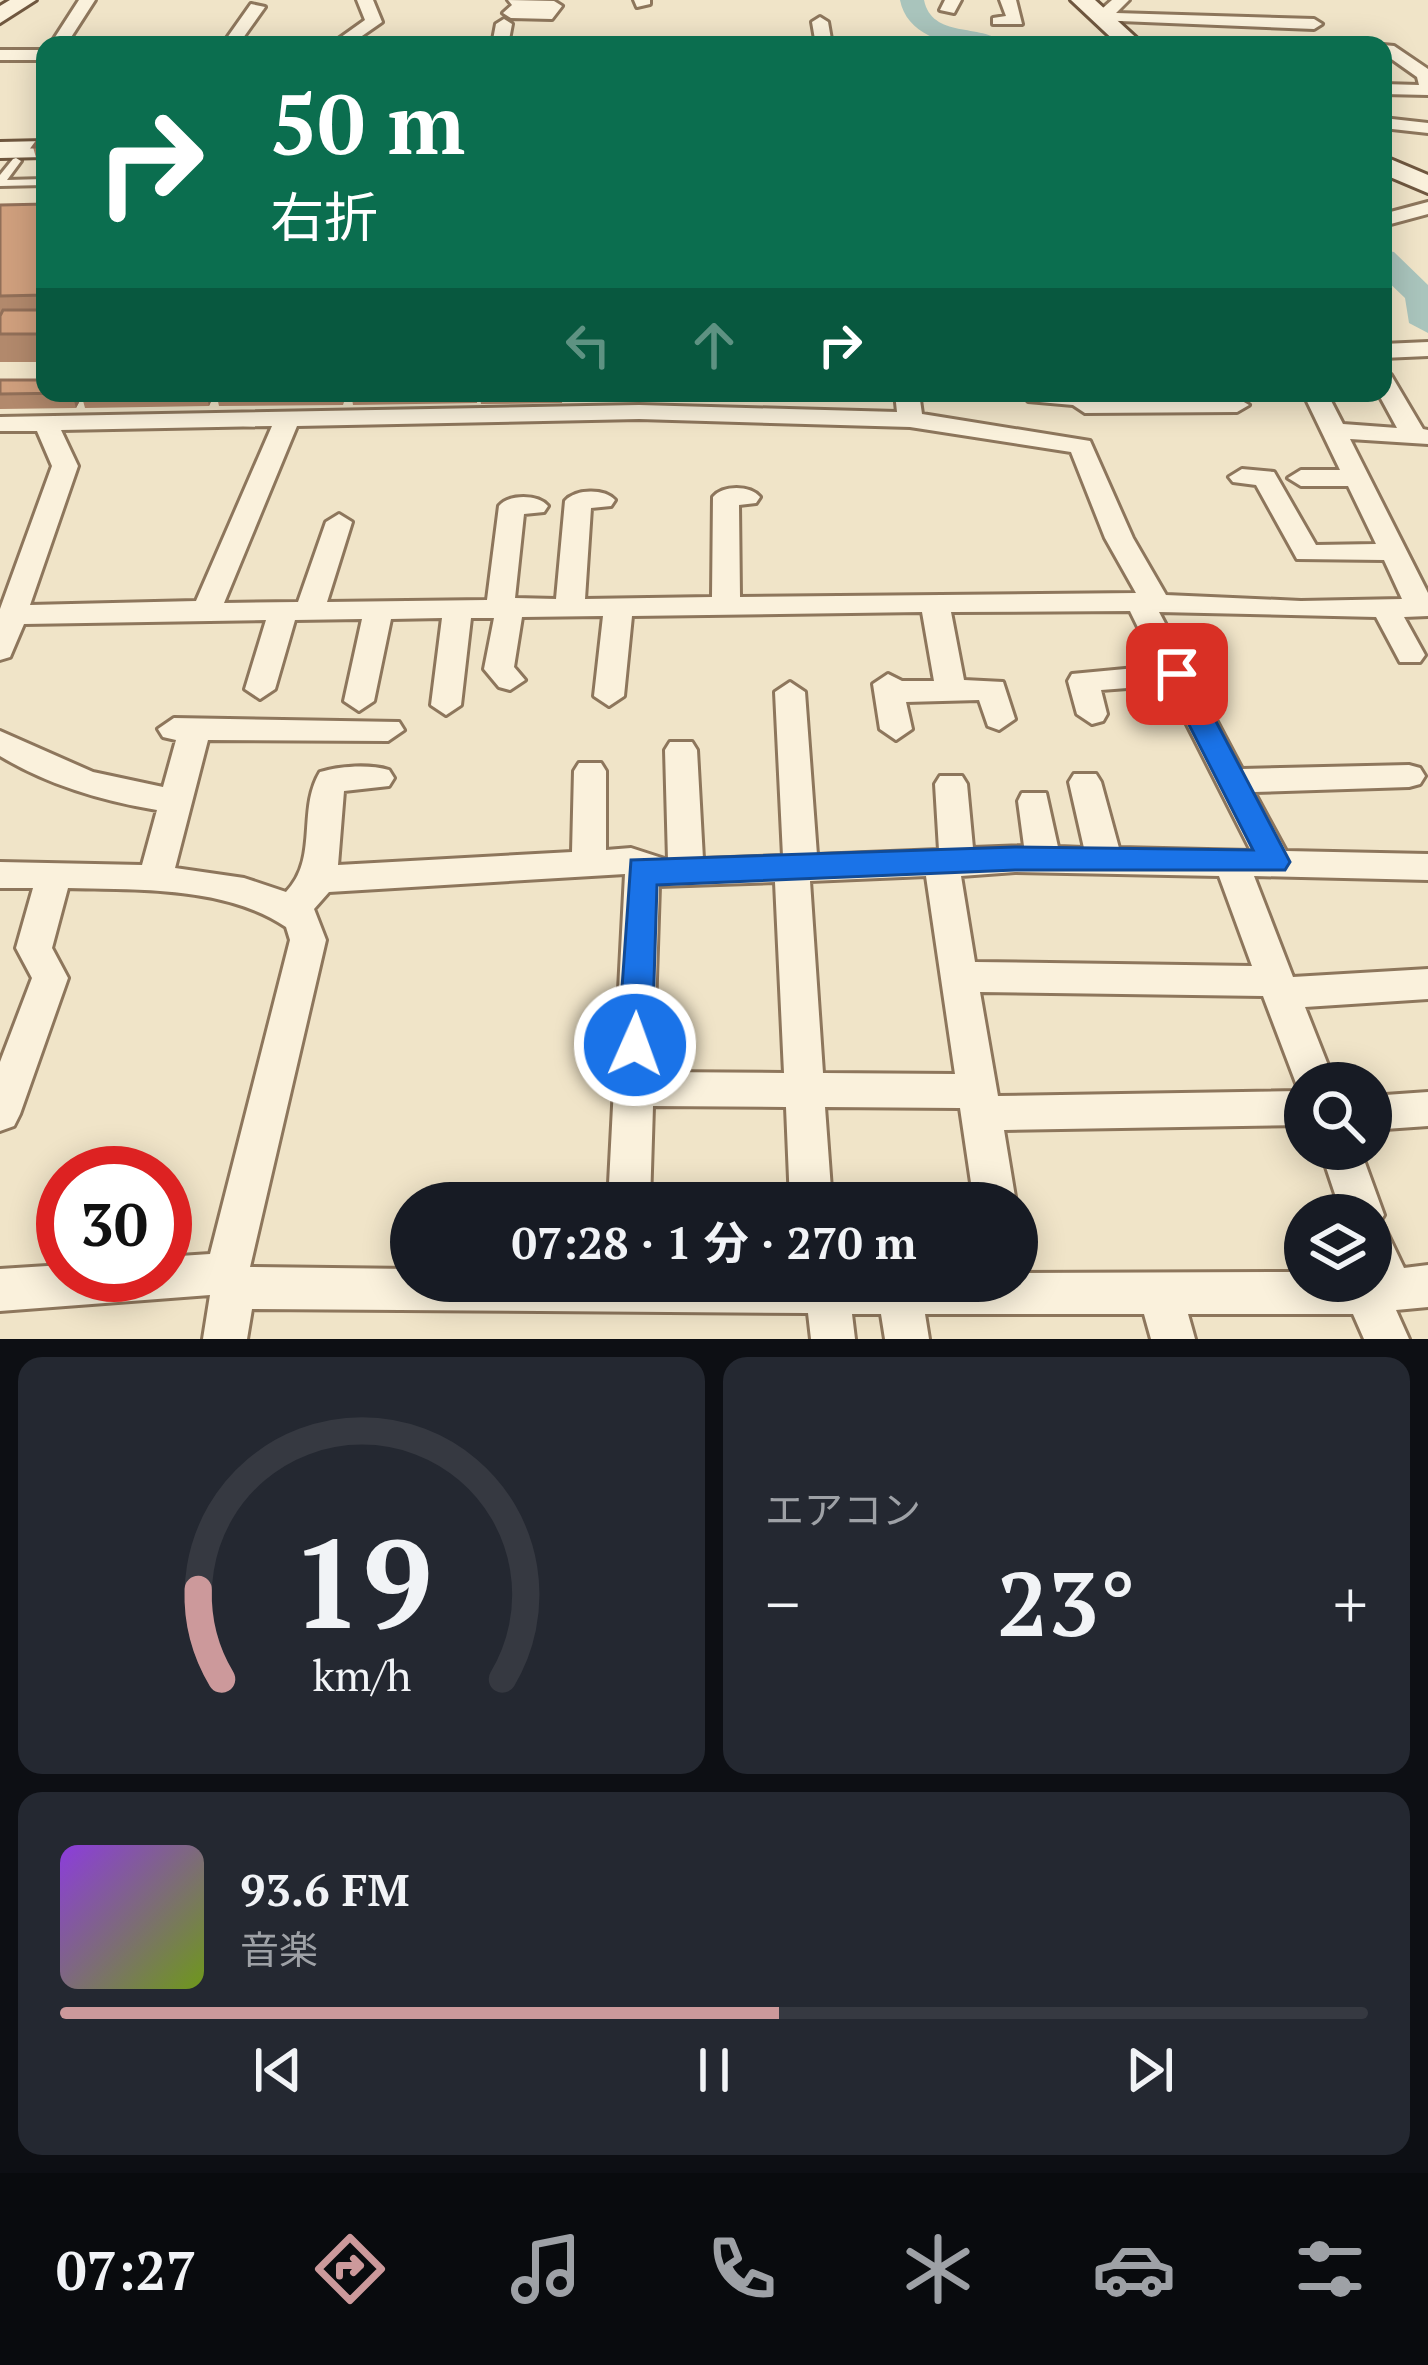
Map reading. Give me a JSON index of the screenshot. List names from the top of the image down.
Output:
{
  "page": {
    "turn": ["50 m", "右折"],
    "limit": "30",
    "trip": "07:28 · 1 分 · 270 m",
    "tile": "エアコン",
    "heat": ["−", "23°", "+"],
    "song": ["93.6 FM", "音楽"],
    "tabs": "07:27",
    "gauge": ["19", "km/h"]
  }
}
